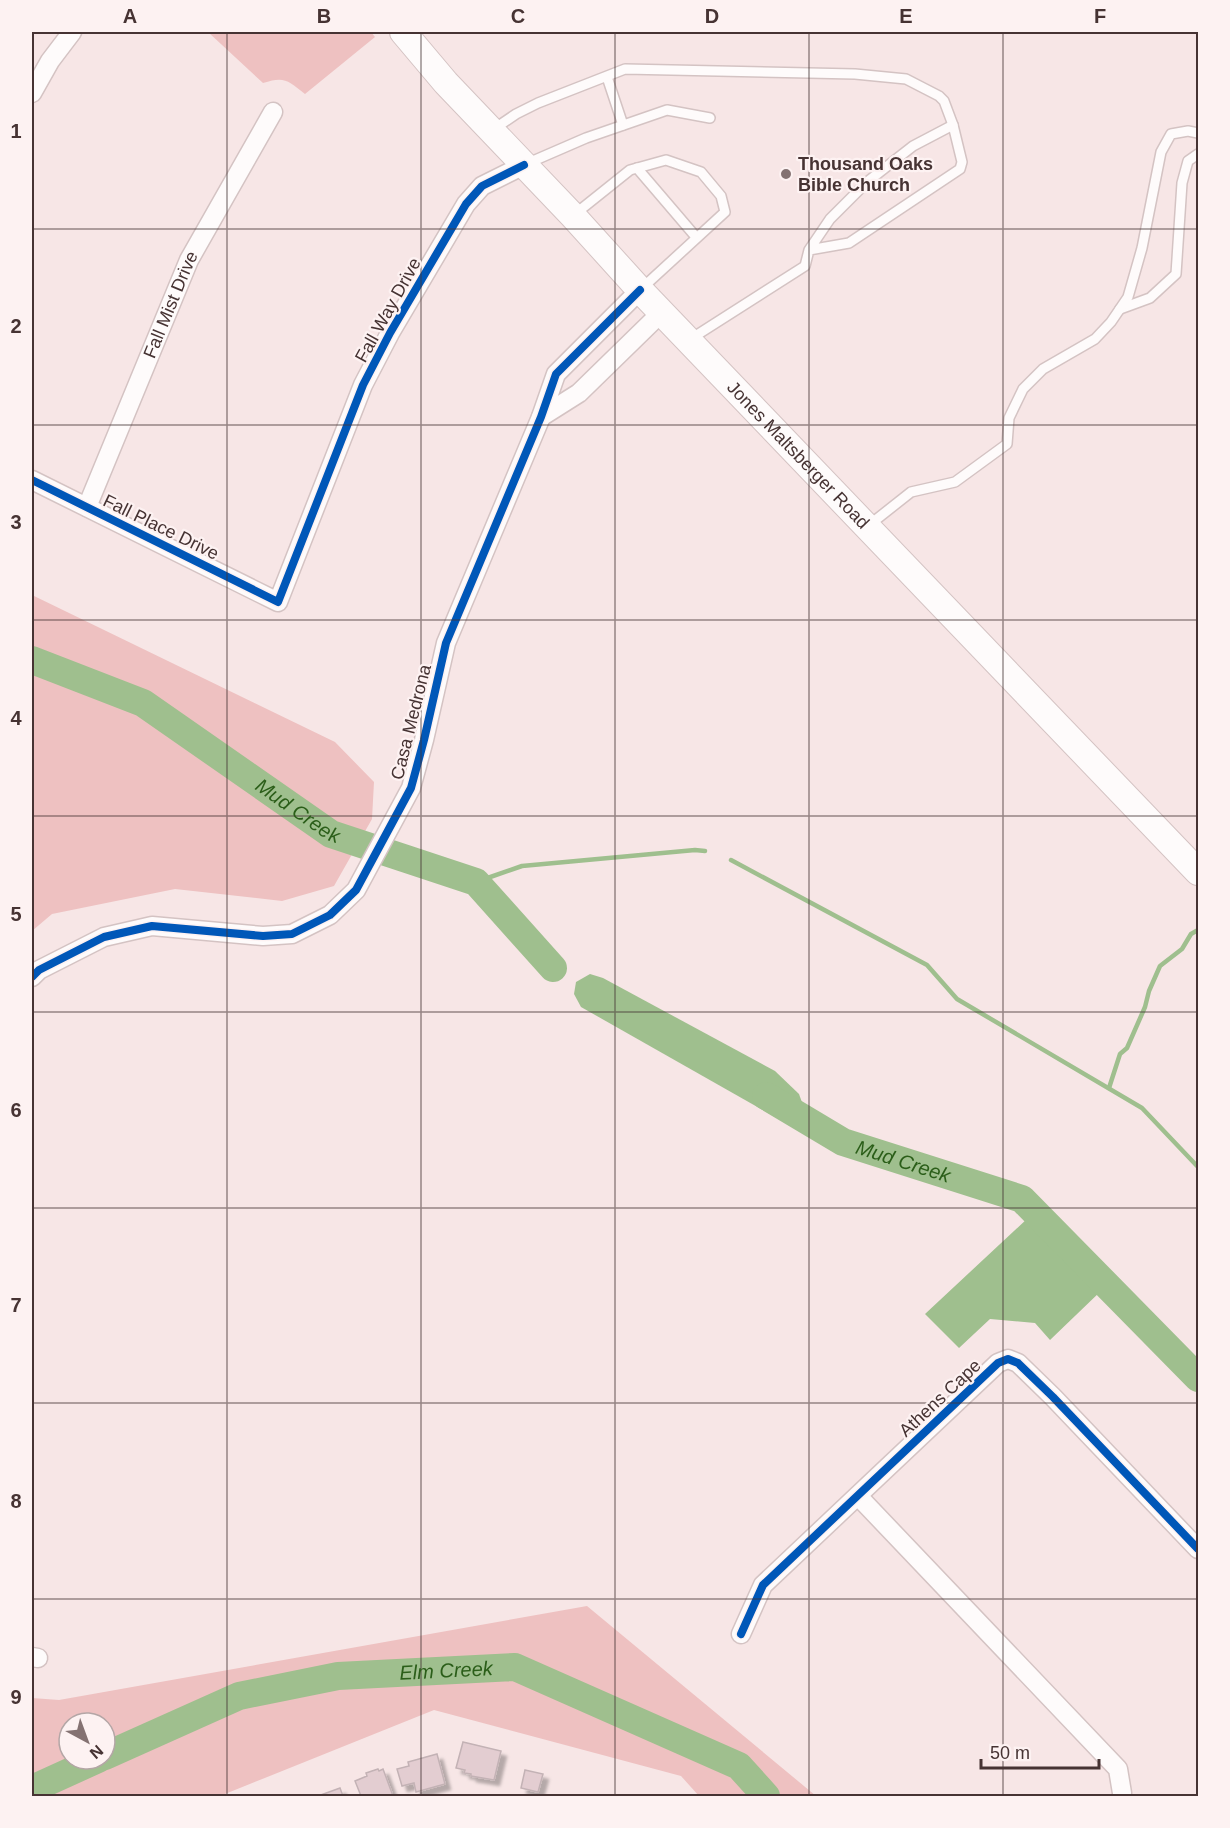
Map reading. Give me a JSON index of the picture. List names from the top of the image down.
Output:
{
  "streets": {
    "main road": ["Jones Maltsberger Road"],
    "street": [
      "Fall Mist Drive",
      "Fall Way Drive",
      "Fall Place Drive",
      "Casa Medrona",
      "Athens Cape"
    ]
  },
  "crossings": [
    ["Fall Mist Drive", "Fall Place Drive"],
    ["Fall Way Drive", "Jones Maltsberger Road"],
    ["Fall Way Drive", "Fall Place Drive"],
    ["Jones Maltsberger Road", "Casa Medrona"]
  ],
  "water": ["Mud Creek", "Elm Creek"],
  "places": ["Thousand Oaks Bible Church"],
  "scale_bar": "50 m",
  "north": "bottom right",
  "grid": {
    "columns": [
      "A",
      "B",
      "C",
      "D",
      "E",
      "F"
    ],
    "rows": [
      "1",
      "2",
      "3",
      "4",
      "5",
      "6",
      "7",
      "8",
      "9"
    ]
  }
}
